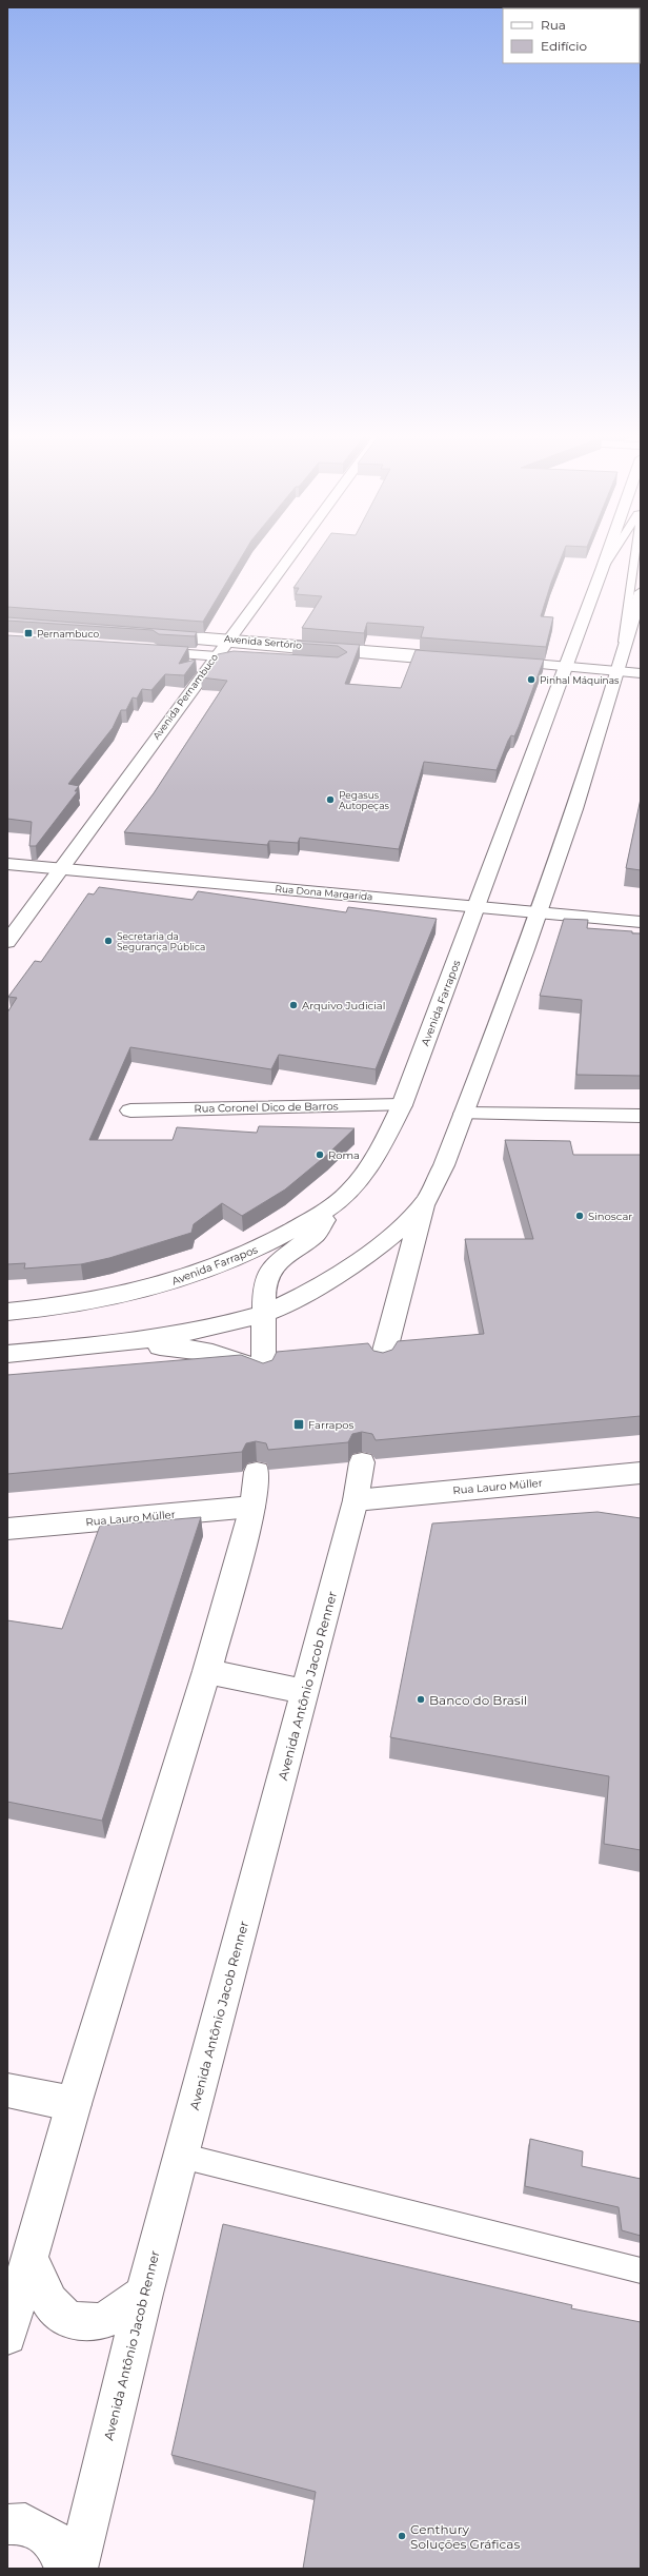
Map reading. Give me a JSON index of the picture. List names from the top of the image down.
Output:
{
  "streets": {
    "main road": [
      "Avenida Sertório",
      "Avenida Pernambuco",
      "Rua Dona Margarida",
      "Avenida Farrapos",
      "Rua Coronel Dico de Barros",
      "Rua Lauro Müller",
      "Avenida Antônio Jacob Renner"
    ]
  },
  "crossings": [
    ["Avenida Sertório", "Avenida Pernambuco"],
    ["Avenida Pernambuco", "Rua Dona Margarida"],
    ["Rua Dona Margarida", "Avenida Farrapos"],
    ["Avenida Farrapos", "Rua Coronel Dico de Barros"],
    ["Rua Lauro Müller", "Avenida Antônio Jacob Renner"]
  ],
  "places": {
    "transit": ["Pernambuco", "Farrapos"],
    "other": [
      "Pinhal Máquinas",
      "Pegasus Autopeças",
      "Secretaria da Segurança Pública",
      "Arquivo Judicial",
      "Roma",
      "Sinoscar",
      "Banco do Brasil",
      "Centhury Soluções Gráficas"
    ]
  },
  "legend": ["Rua", "Edifício"]
}
